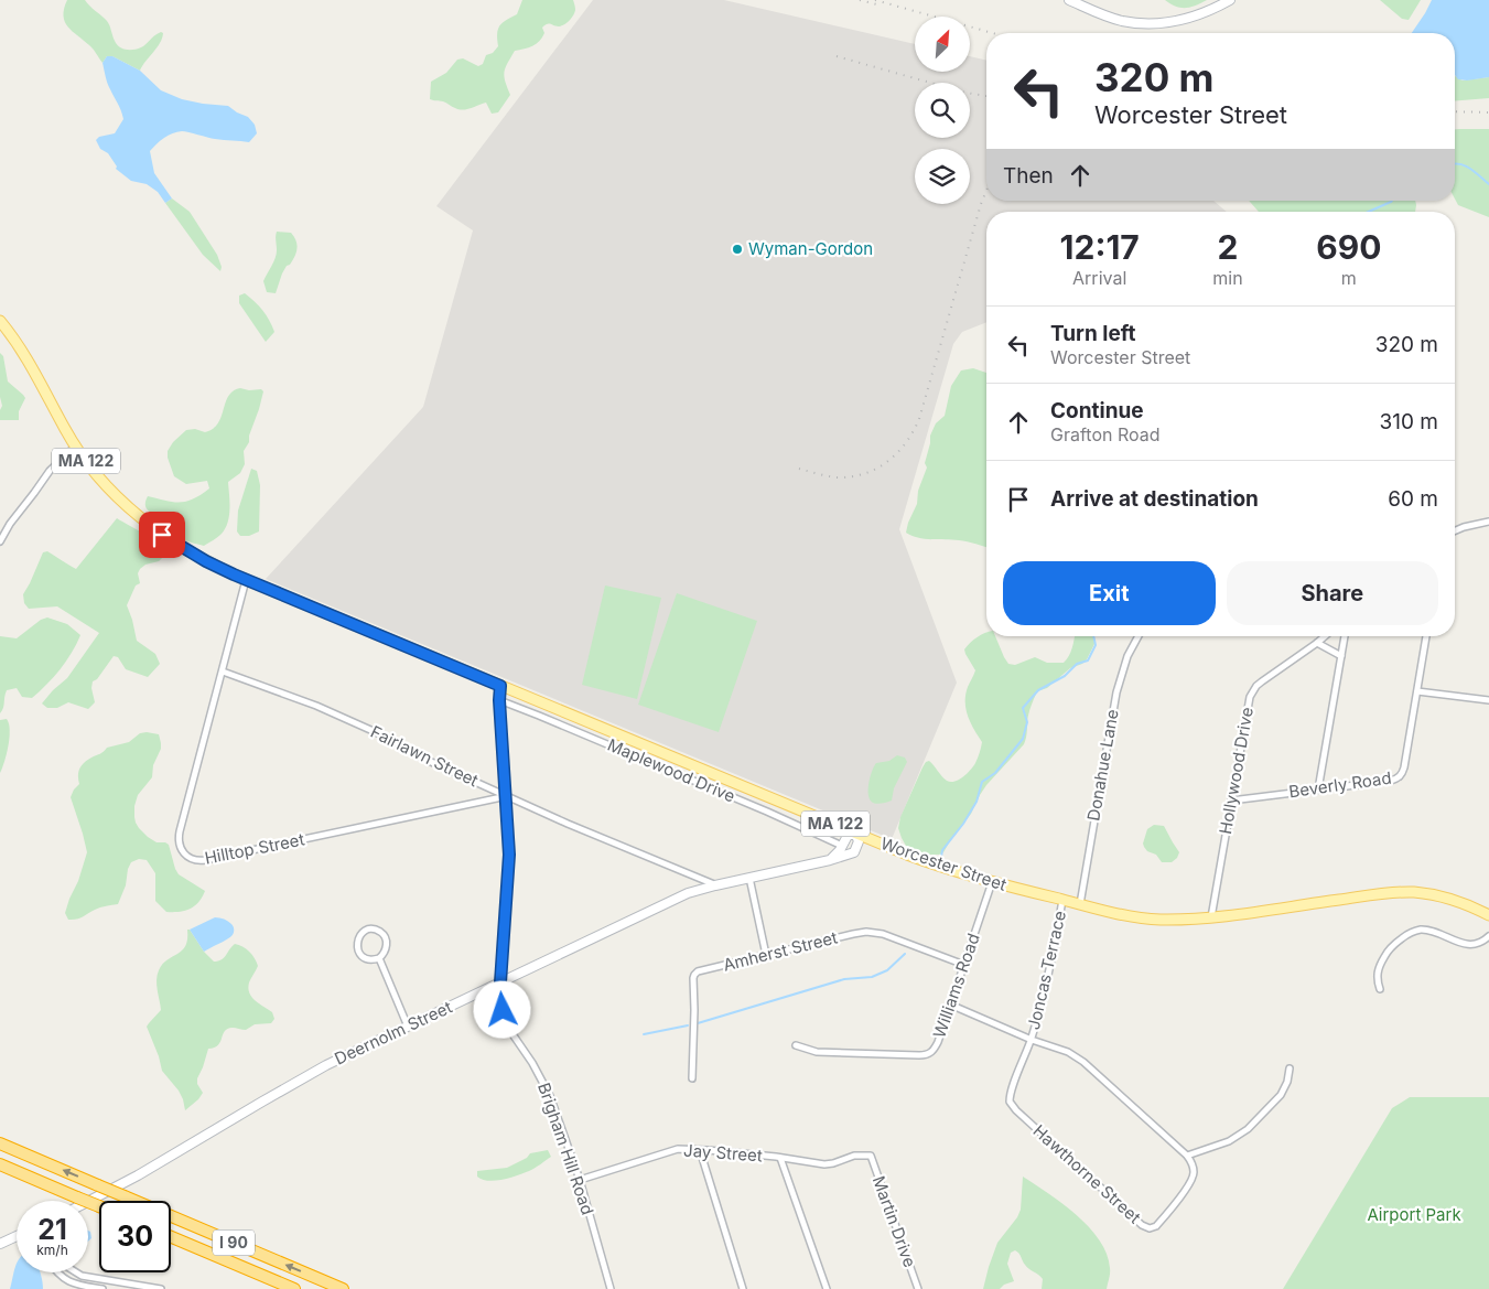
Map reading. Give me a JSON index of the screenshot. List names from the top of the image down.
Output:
{
  "streets": {
    "highway": ["I 90"],
    "main road": ["MA 122", "Worcester Street"],
    "street": [
      "Fairlawn Street",
      "Donahue Lane",
      "Maplewood Drive",
      "Hollywood Drive",
      "Beverly Road",
      "Hilltop Street",
      "Amherst Street",
      "Joncas Terrace",
      "Williams Road",
      "Deernolm Street",
      "Brigham Hill Road",
      "Jay Street",
      "Hawthorne Street",
      "Martin Drive"
    ]
  },
  "crossings": [
    ["MA 122", "Worcester Street"],
    ["Fairlawn Street", "Hilltop Street"],
    ["Fairlawn Street", "Deernolm Street"],
    ["Fairlawn Street", "Brigham Hill Road"],
    ["Donahue Lane", "Worcester Street"],
    ["Maplewood Drive", "Brigham Hill Road"],
    ["Hollywood Drive", "Beverly Road"],
    ["Hollywood Drive", "Worcester Street"],
    ["Hilltop Street", "Worcester Street"],
    ["Hilltop Street", "Brigham Hill Road"],
    ["Worcester Street", "Joncas Terrace"],
    ["Worcester Street", "Williams Road"],
    ["Worcester Street", "Deernolm Street"],
    ["Worcester Street", "Brigham Hill Road"],
    ["Amherst Street", "Williams Road"],
    ["Joncas Terrace", "Hawthorne Street"],
    ["Deernolm Street", "Brigham Hill Road"],
    ["Brigham Hill Road", "Jay Street"],
    ["Jay Street", "Martin Drive"]
  ],
  "parks": ["Airport Park"],
  "places": ["Wyman-Gordon"],
  "north": "top right",
  "page": {
    "turn": ["320 m", "Worcester Street"],
    "then": "Then",
    "eta": [
      "12:17",
      "Arrival",
      "2",
      "min",
      "690",
      "m"
    ],
    "list": [
      {
        "name": "Turn left",
        "note": "Worcester Street",
        "value": "320 m"
      },
      {
        "name": "Continue",
        "note": "Grafton Road",
        "value": "310 m"
      },
      {
        "name": "Arrive at destination",
        "value": "60 m"
      }
    ],
    "buttons": ["Exit", "Share"],
    "speed": "21 km/h",
    "limit": "30"
  }
}
